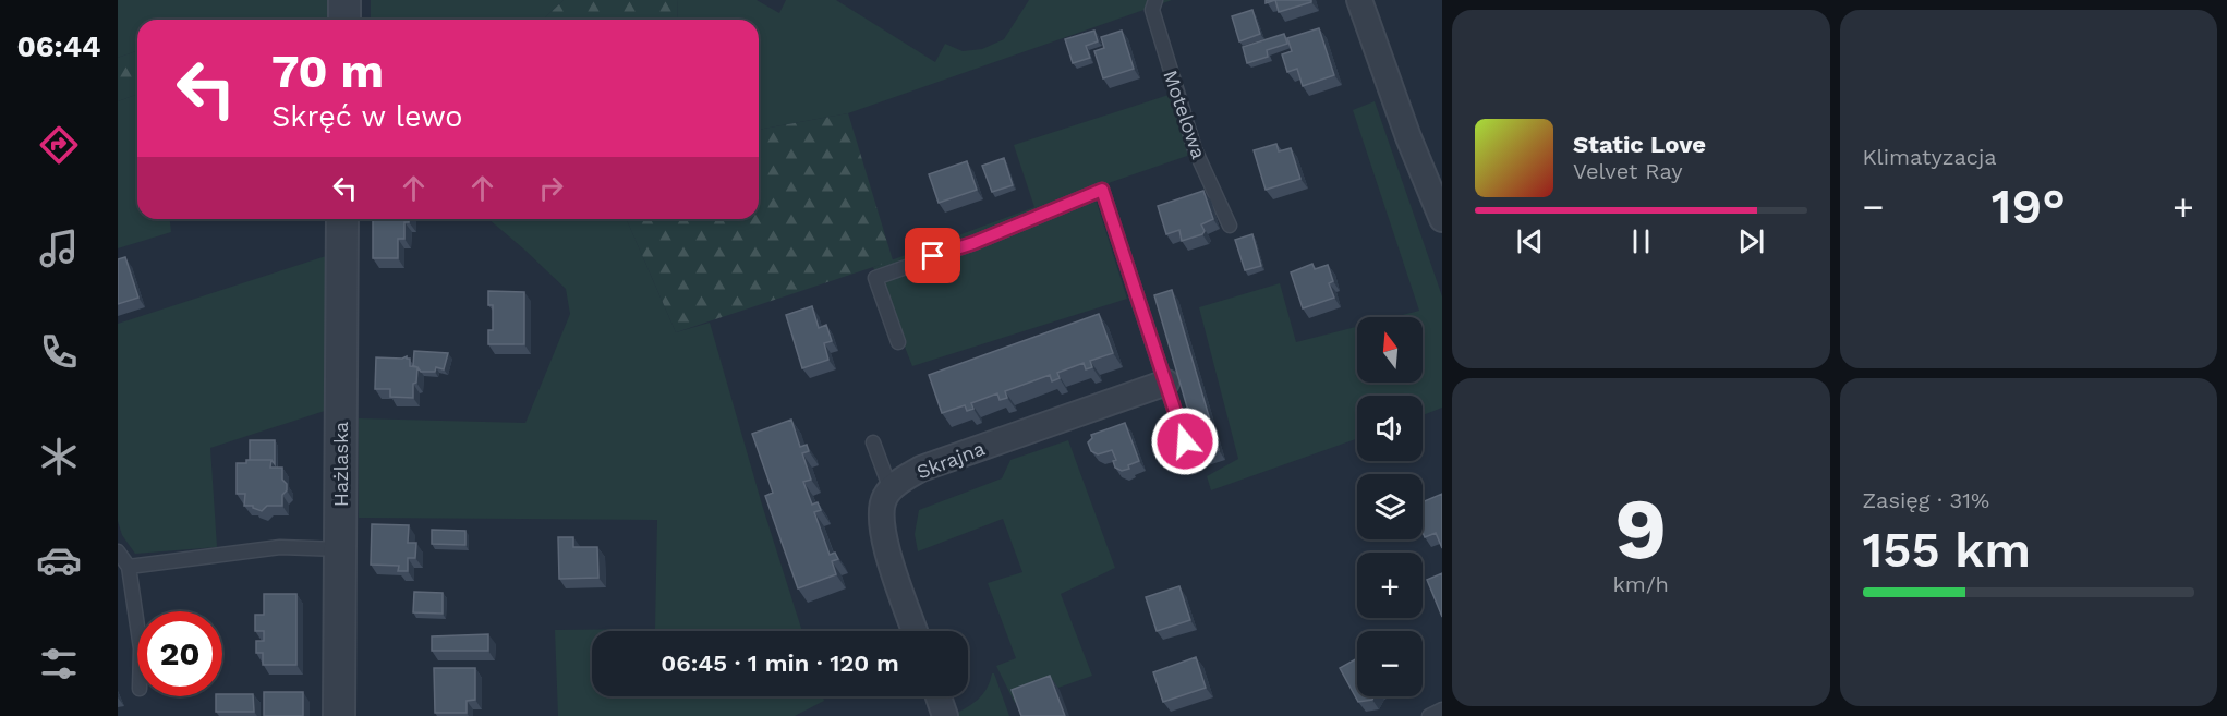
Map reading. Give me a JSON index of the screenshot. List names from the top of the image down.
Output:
{
  "streets": {
    "street": ["Skrajna", "Hażlaska"],
    "lane": ["Motelowa"]
  },
  "north": "top",
  "page": {
    "tabs": "06:44",
    "tile": [
      "Klimatyzacja",
      ["9", "km/h"],
      ["Zasięg · 31%", "155 km"]
    ],
    "turn": ["70 m", "Skręć w lewo"],
    "song": ["Static Love", "Velvet Ray"],
    "heat": ["−", "19°", "+"],
    "map_buttons": ["+", "−"],
    "limit": "20",
    "trip": "06:45 · 1 min · 120 m"
  }
}
